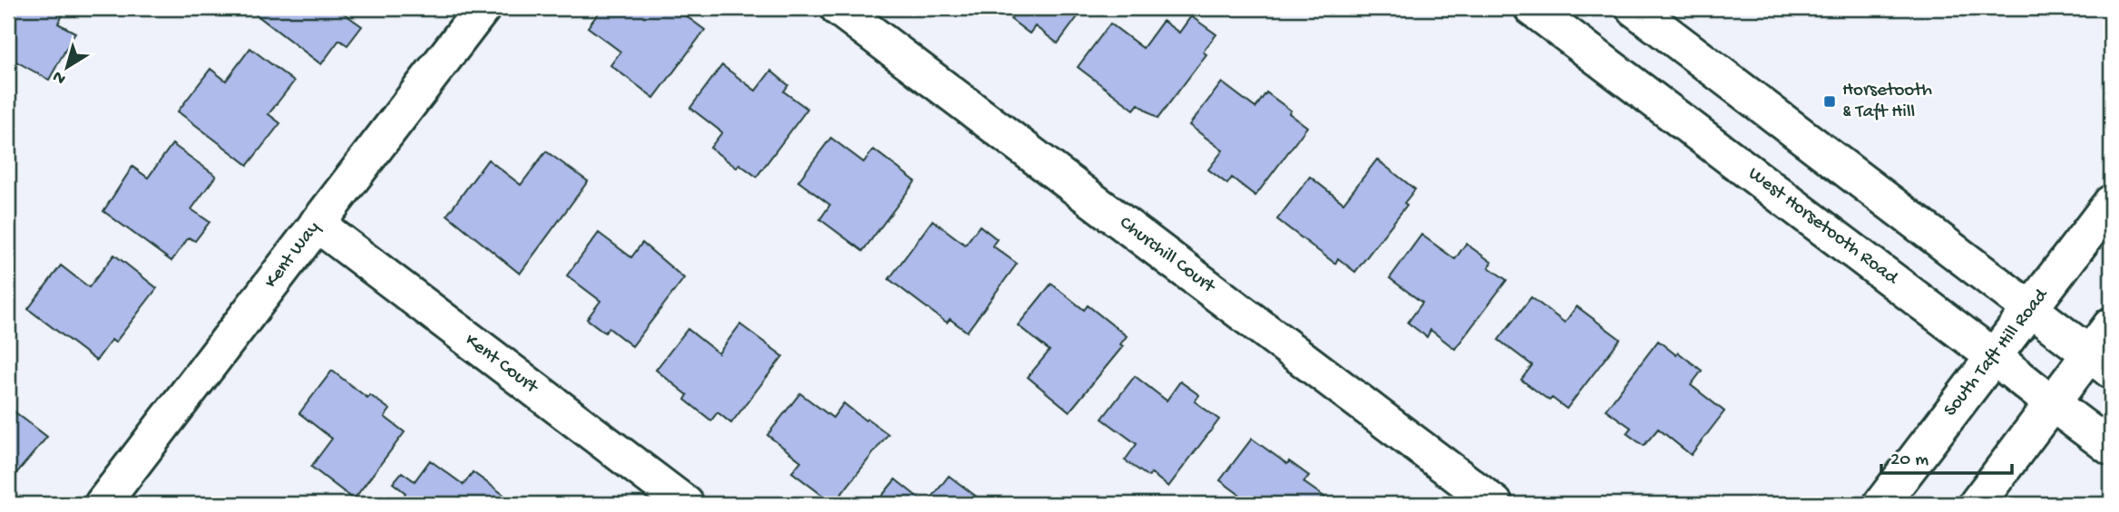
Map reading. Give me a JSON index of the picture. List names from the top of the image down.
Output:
{
  "streets": {
    "street": [
      "West Horsetooth Road",
      "Kent Way",
      "Churchill Court",
      "South Taft Hill Road",
      "Kent Court"
    ]
  },
  "crossings": [
    ["West Horsetooth Road", "South Taft Hill Road"],
    ["Kent Way", "Kent Court"]
  ],
  "places": {
    "transit": ["Horsetooth & Taft Hill"]
  },
  "scale_bar": "20 m",
  "north": "bottom left"
}
